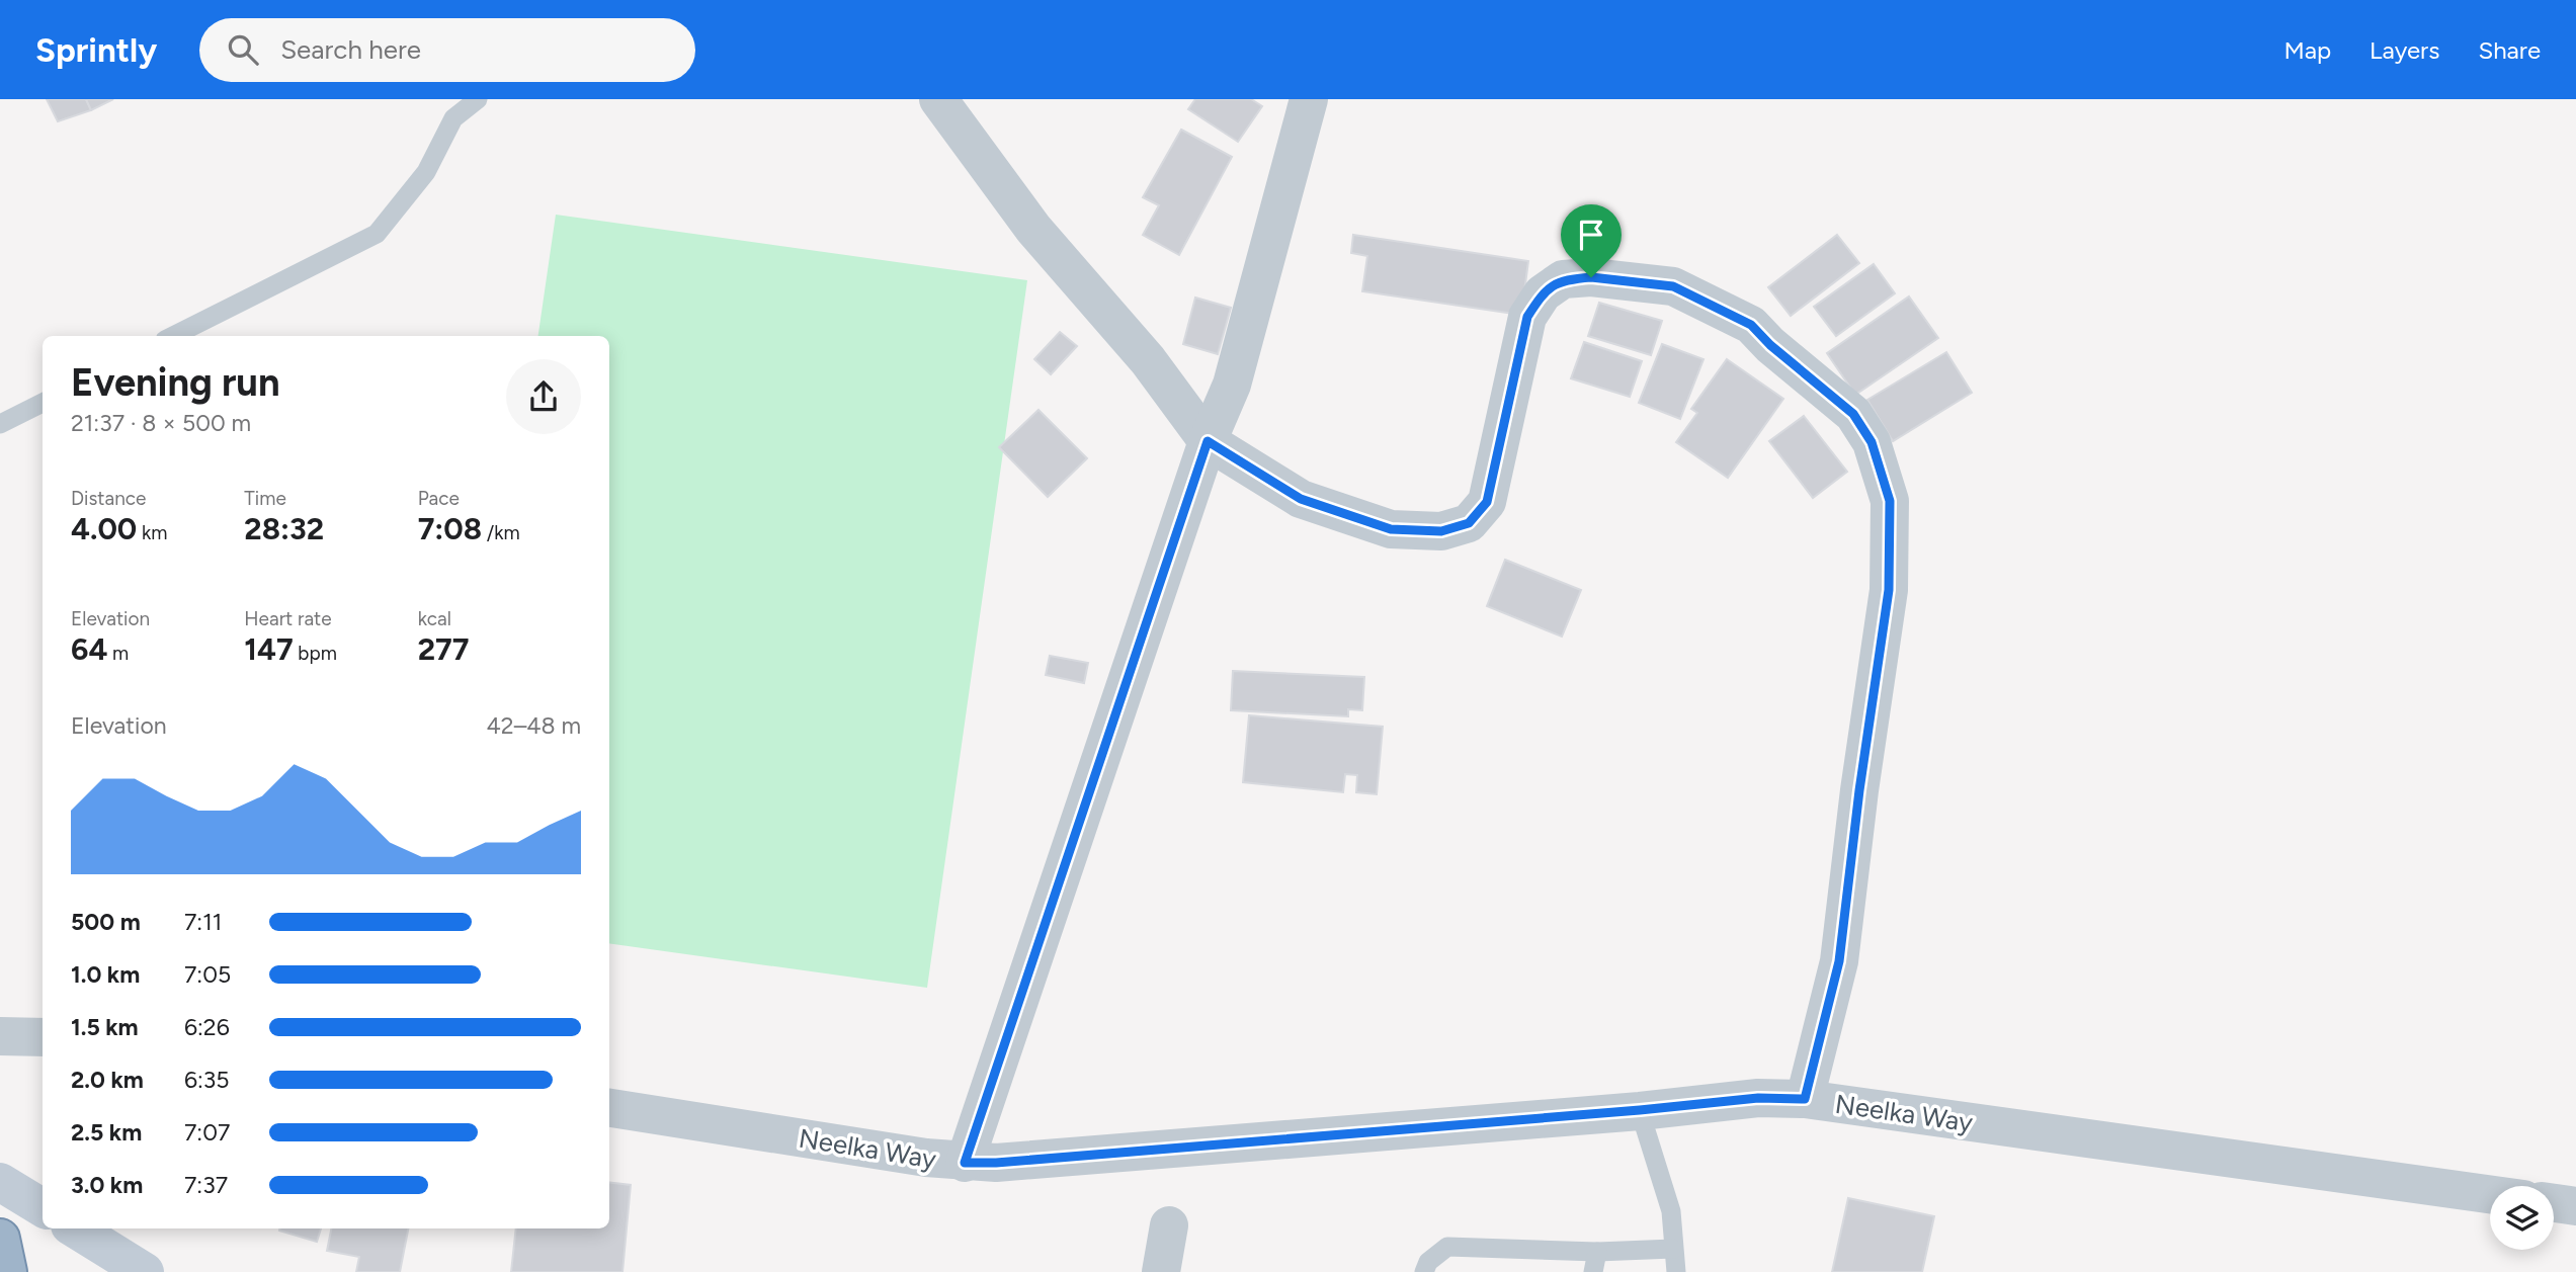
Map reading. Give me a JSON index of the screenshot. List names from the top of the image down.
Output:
{
  "streets": {
    "street": ["Neelka Way"]
  },
  "page": {
    "header": "Sprintly",
    "search": "Search here",
    "nav": ["Map", "Layers", "Share"],
    "heading": ["Evening run", "21:37 · 8 × 500 m"],
    "stats": [
      ["Distance", "4.00 km"],
      ["Time", "28:32"],
      ["Pace", "7:08 /km"],
      ["Elevation", "64 m"],
      ["Heart rate", "147 bpm"],
      ["kcal", "277"]
    ],
    "chart": ["Elevation", "42–48 m"],
    "list": [
      {
        "name": "500 m",
        "note": "7:11"
      },
      {
        "name": "1.0 km",
        "note": "7:05"
      },
      {
        "name": "1.5 km",
        "note": "6:26"
      },
      {
        "name": "2.0 km",
        "note": "6:35"
      },
      {
        "name": "2.5 km",
        "note": "7:07"
      },
      {
        "name": "3.0 km",
        "note": "7:37"
      }
    ]
  }
}
